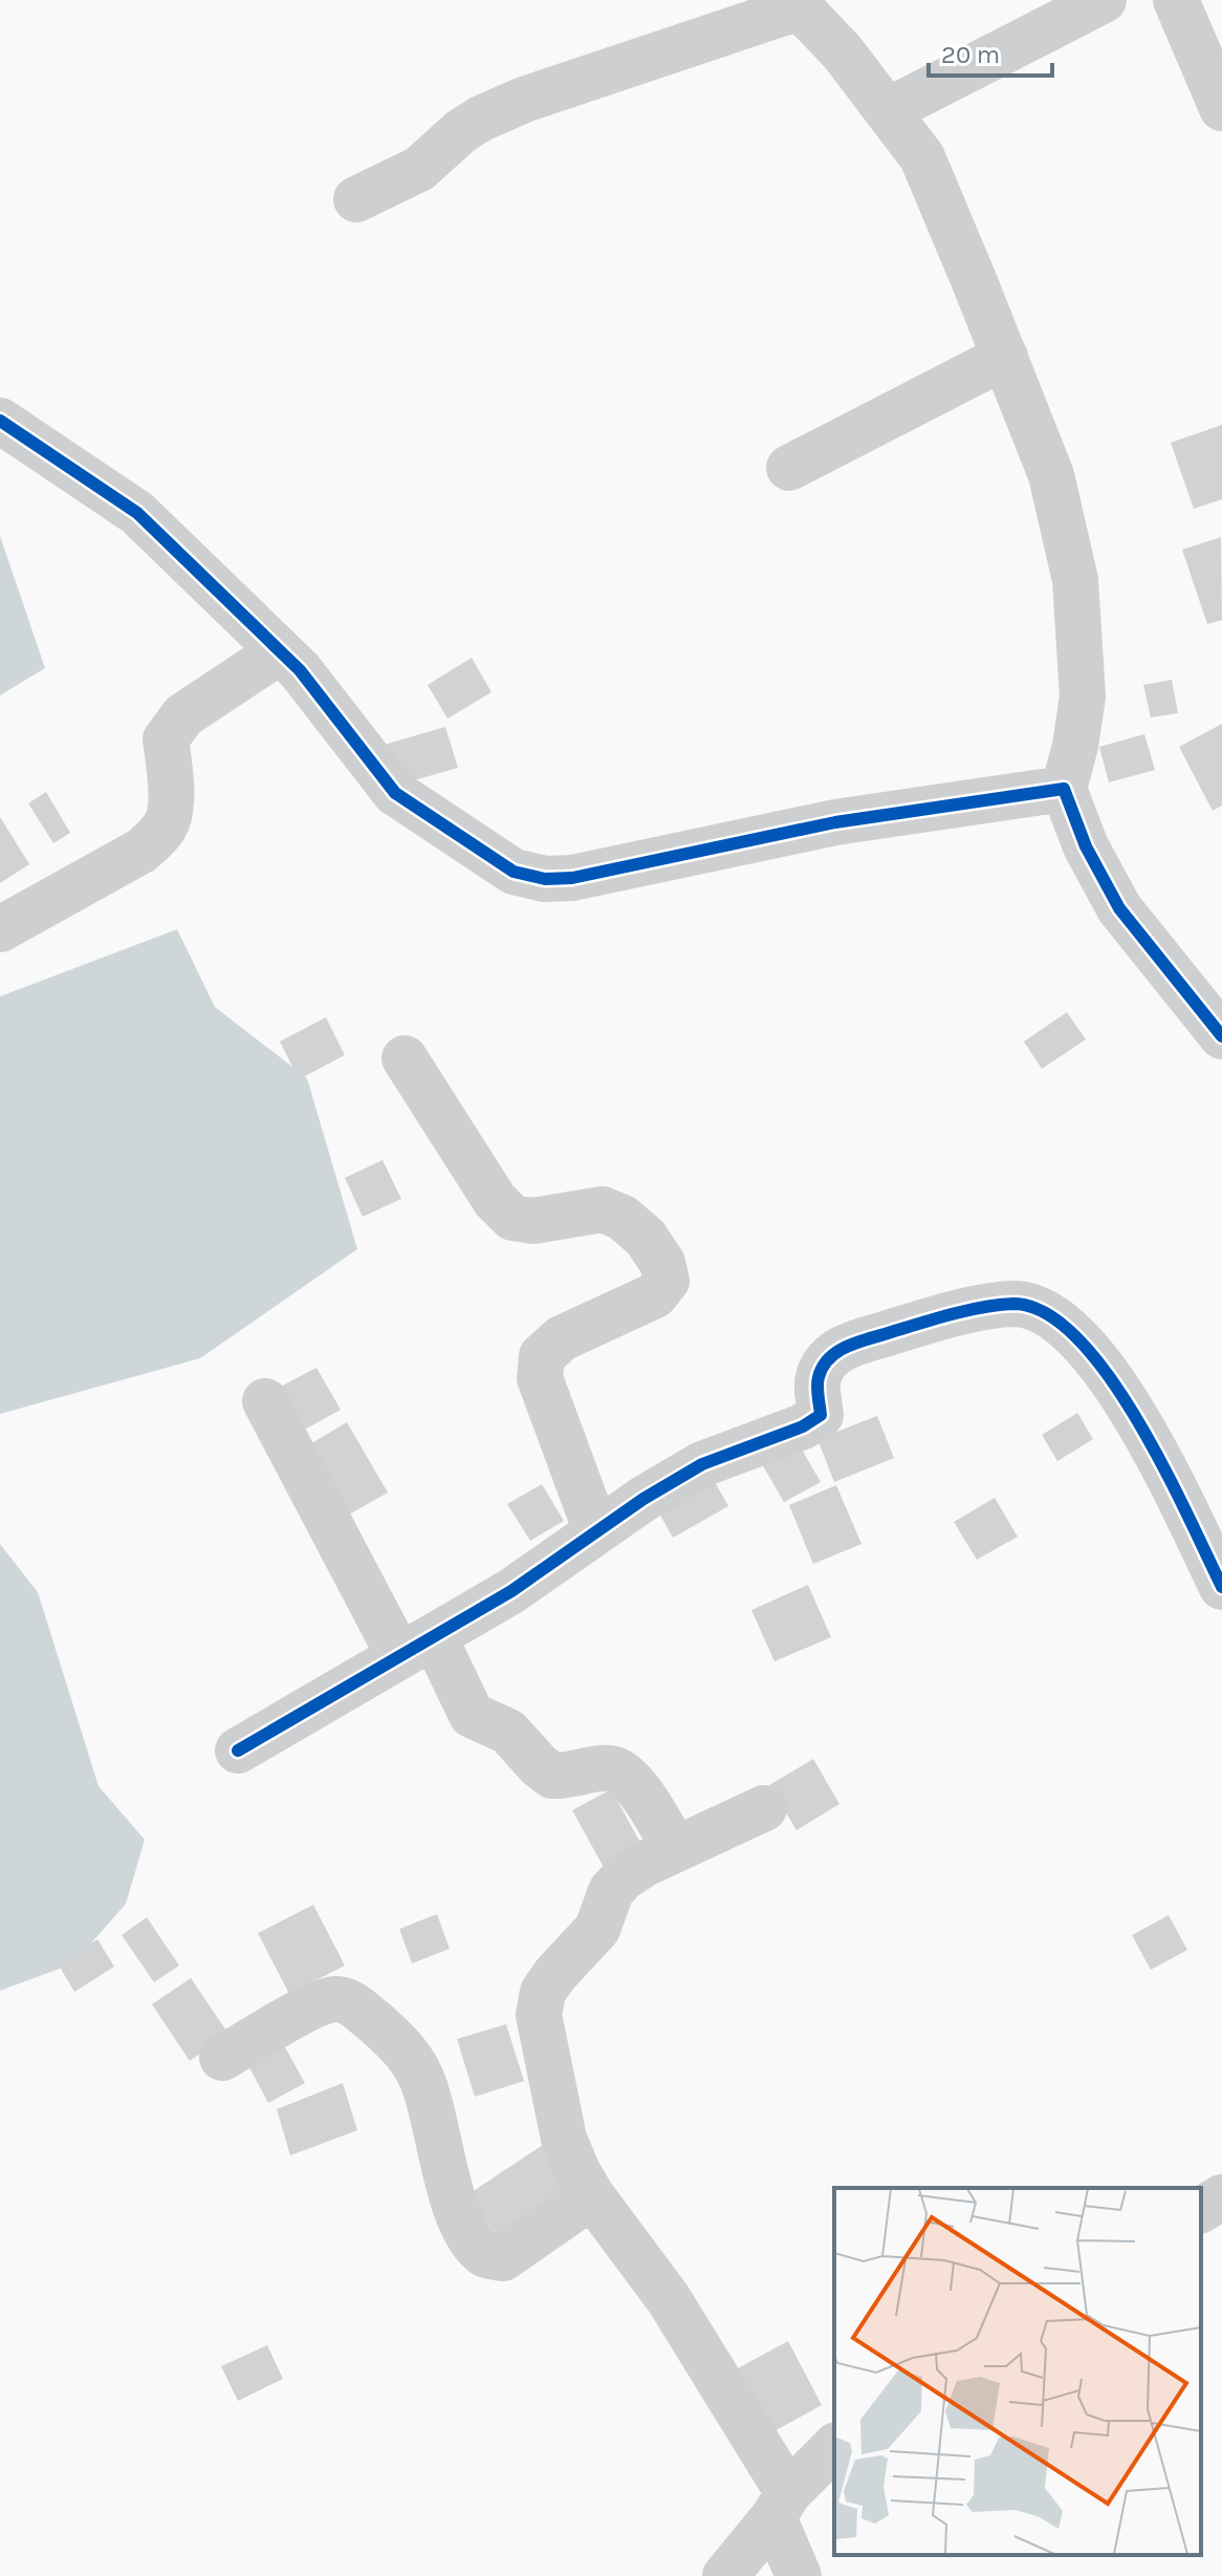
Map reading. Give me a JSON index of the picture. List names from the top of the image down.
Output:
{
  "scale_bar": "20 m"
}
